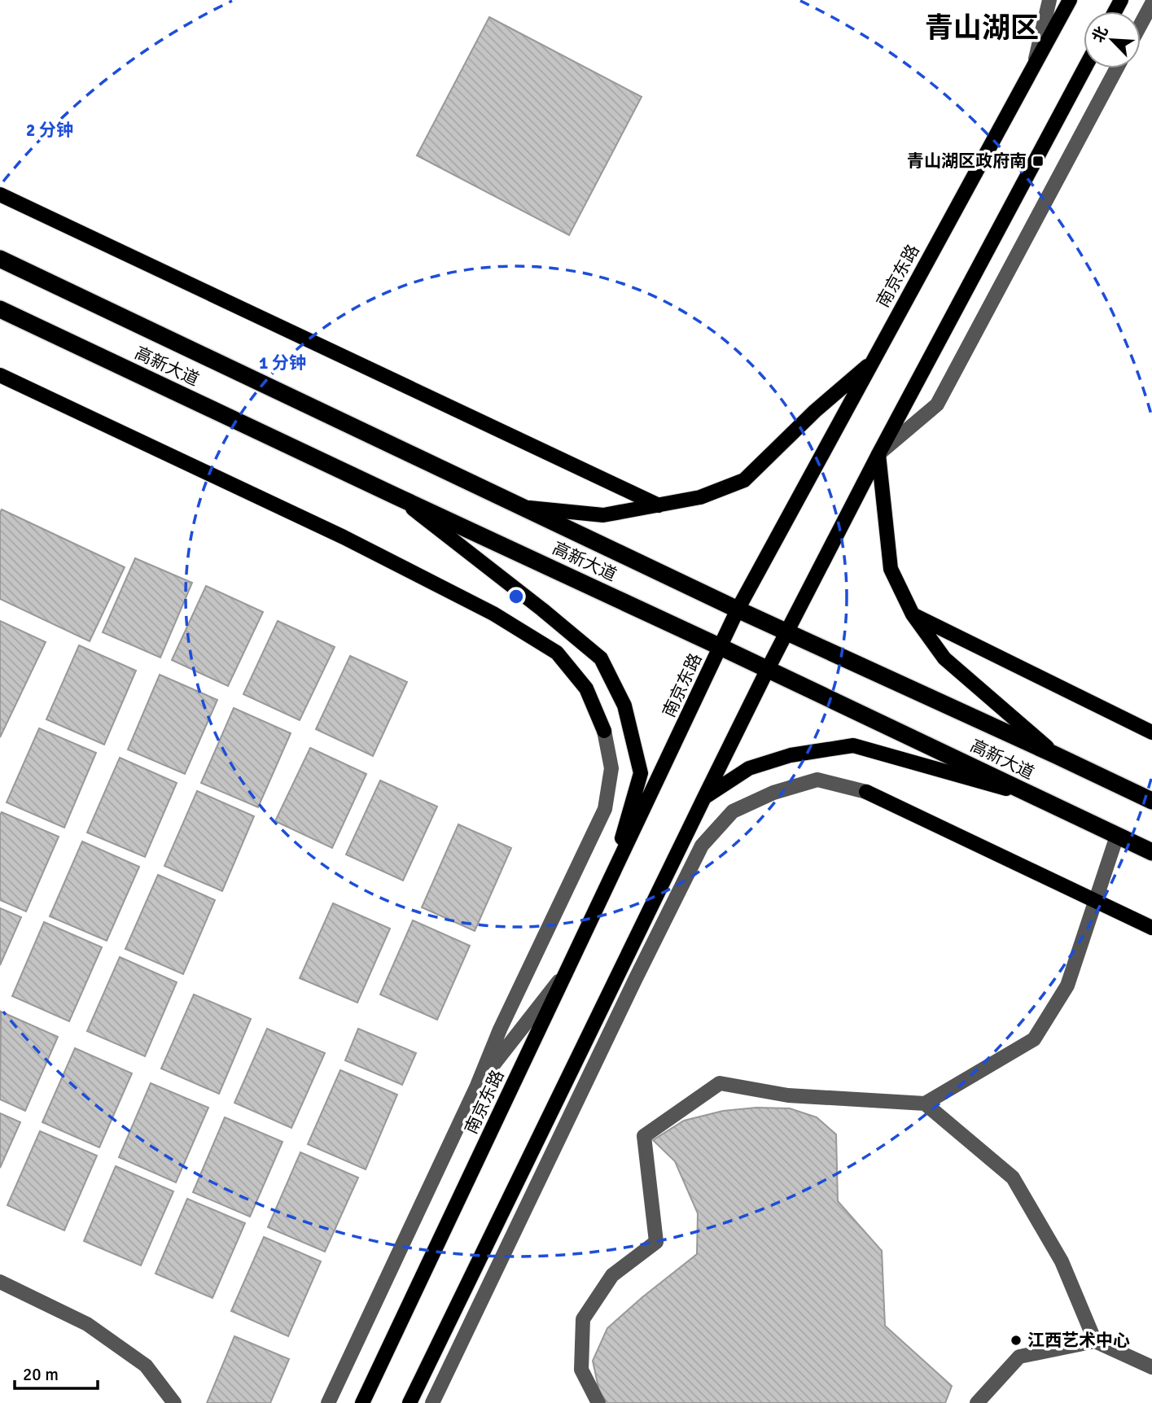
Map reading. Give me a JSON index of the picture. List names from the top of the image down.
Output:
{
  "streets": {
    "highway": ["高新大道"],
    "main road": ["南京东路"]
  },
  "crossings": [
    ["南京东路", "高新大道"]
  ],
  "districts": ["青山湖区"],
  "places": {
    "transit": ["青山湖区政府南"],
    "other": ["江西艺术中心"]
  },
  "scale_bar": "20 m",
  "north": "top left",
  "rings": ["2 分钟", "1 分钟"]
}
